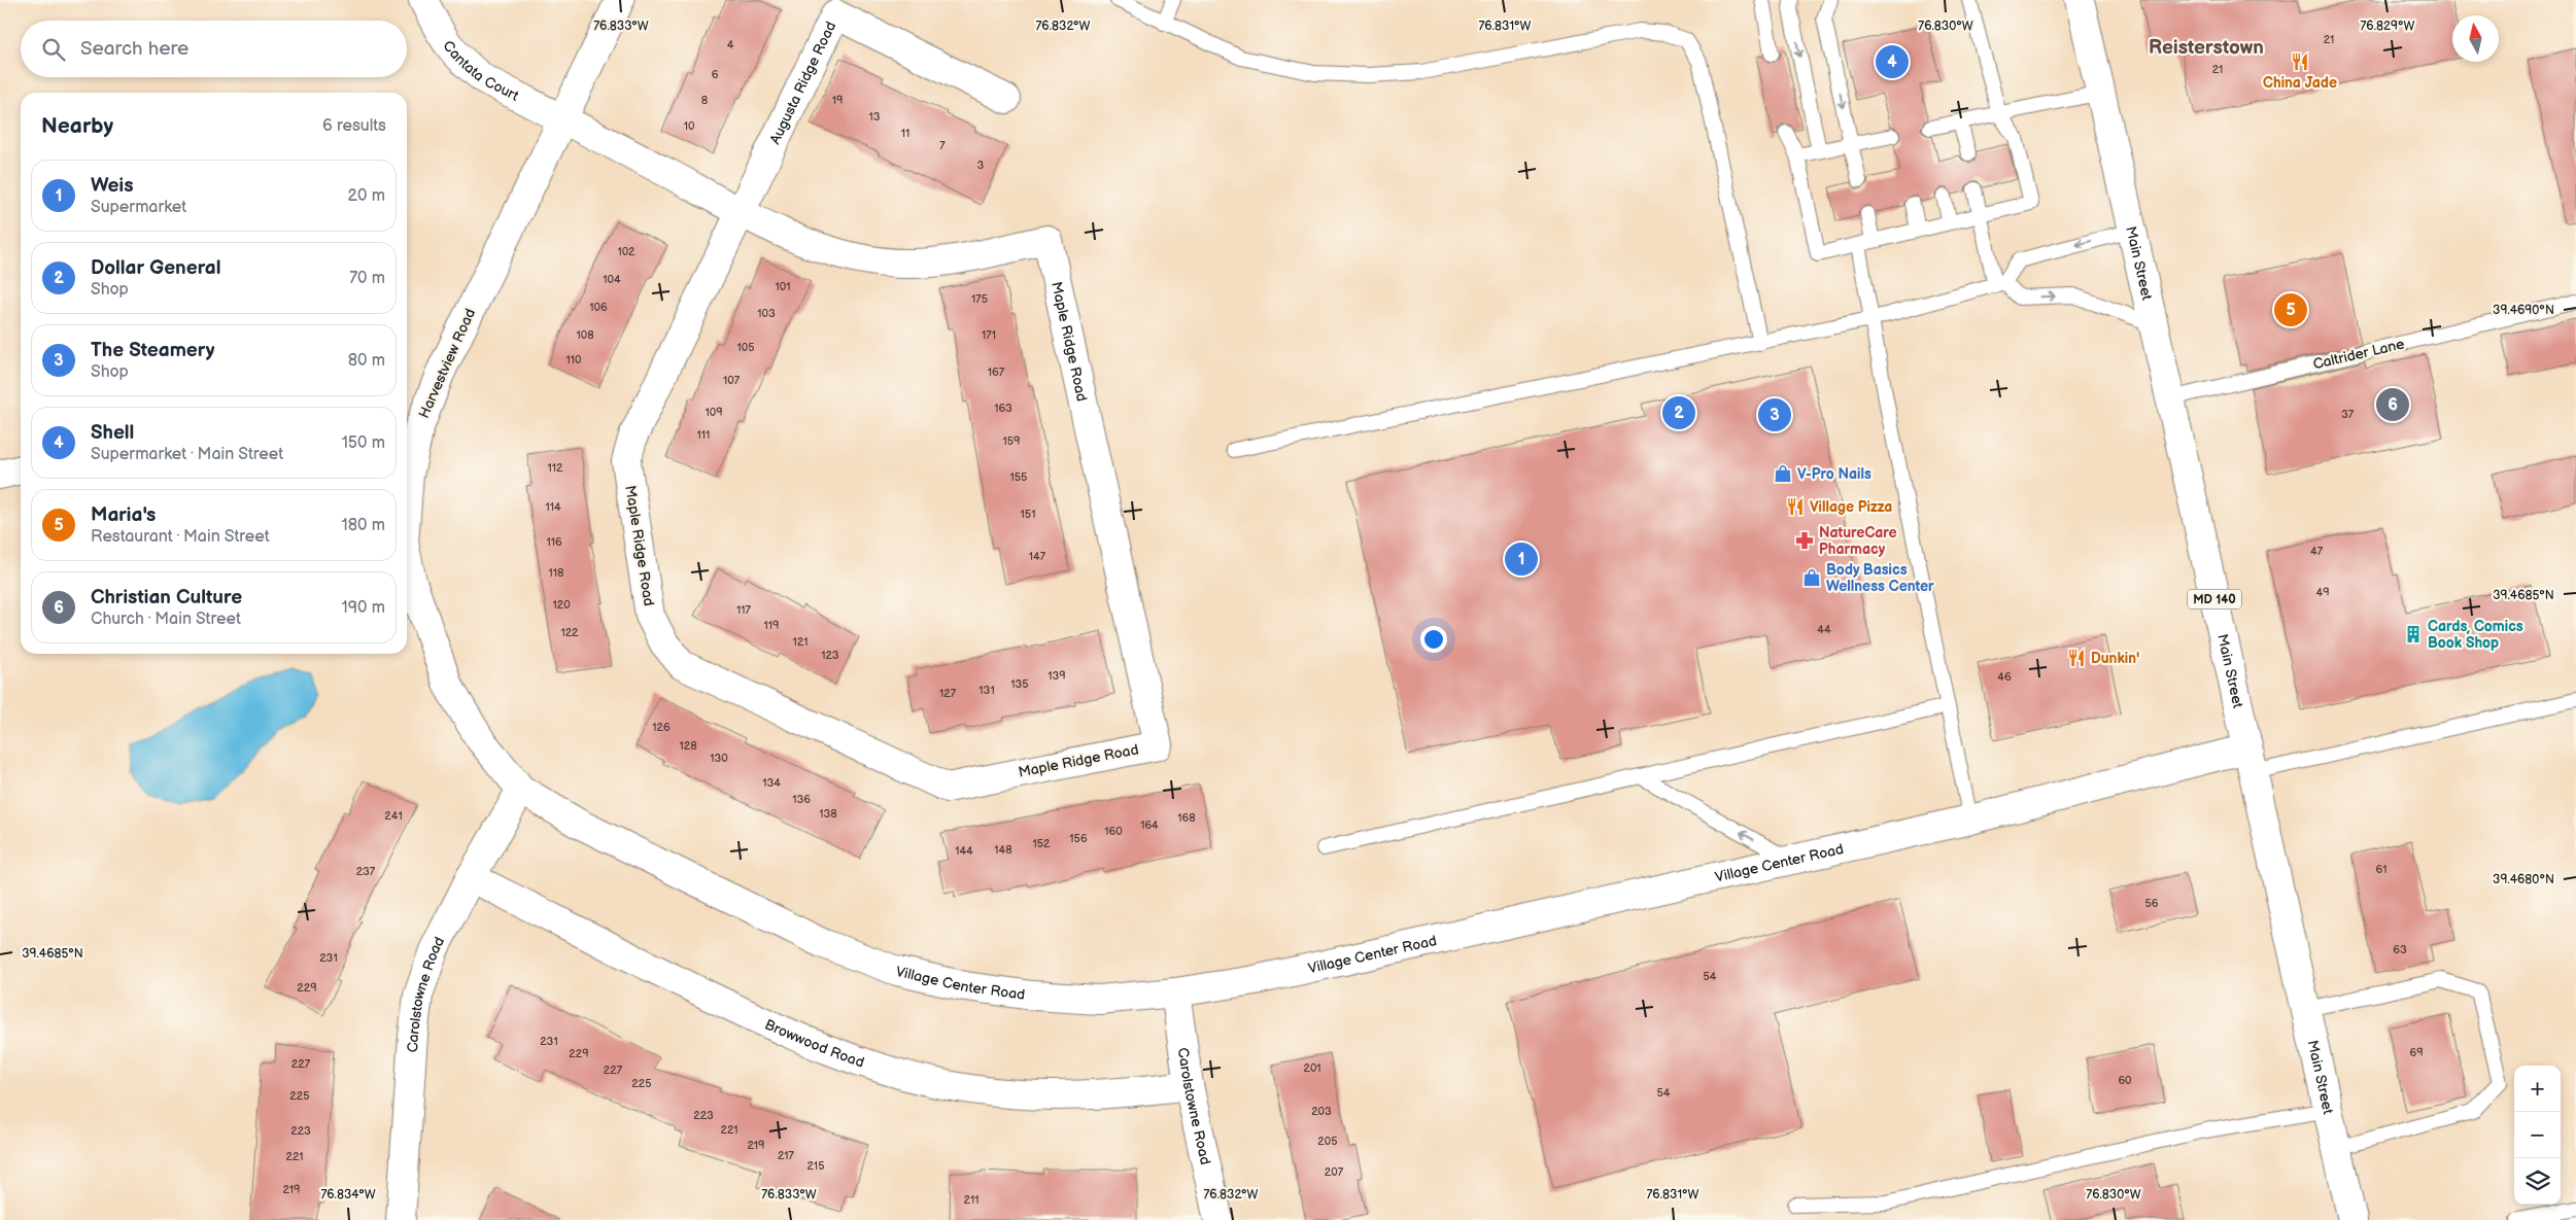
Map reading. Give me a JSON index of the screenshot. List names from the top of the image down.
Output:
{
  "streets": {
    "street": [
      "Cantata Court",
      "Augusta Ridge Road",
      "Main Street",
      "Maple Ridge Road",
      "Harvestview Road",
      "MD 140",
      "Village Center Road",
      "Carolstowne Road",
      "Browwood Road"
    ],
    "lane": ["Caltrider Lane"]
  },
  "crossings": [
    ["Cantata Court", "Maple Ridge Road"],
    ["Cantata Court", "Harvestview Road"],
    ["Augusta Ridge Road", "Maple Ridge Road"],
    ["Main Street", "Caltrider Lane"],
    ["Main Street", "Village Center Road"],
    ["Maple Ridge Road", "Harvestview Road"],
    ["Harvestview Road", "Village Center Road"],
    ["Harvestview Road", "Carolstowne Road"],
    ["Village Center Road", "Carolstowne Road"],
    ["Carolstowne Road", "Browwood Road"]
  ],
  "districts": ["Reisterstown"],
  "places": {
    "restaurant": ["China Jade", "Village Pizza", "Dunkin'"],
    "shop": ["V-Pro Nails", "Body Basics Wellness Center"],
    "pharmacy": ["NatureCare Pharmacy"],
    "building": ["Cards, Comics Book Shop"]
  },
  "house_numbers": [
    "21",
    "4",
    "21",
    "6",
    "8",
    "19",
    "13",
    "10",
    "11",
    "7",
    "3",
    "102",
    "104",
    "101",
    "175",
    "106",
    "103",
    "108",
    "171",
    "105",
    "110",
    "167",
    "107",
    "163",
    "109",
    "37",
    "111",
    "159",
    "112",
    "155",
    "114",
    "151",
    "116",
    "47",
    "147",
    "118",
    "49",
    "120",
    "117",
    "119",
    "44",
    "122",
    "121",
    "123",
    "139",
    "46",
    "135",
    "131",
    "127",
    "126",
    "128",
    "130",
    "134",
    "136",
    "138",
    "241",
    "168",
    "164",
    "160",
    "156",
    "152",
    "148",
    "144",
    "61",
    "237",
    "56",
    "63",
    "231",
    "54",
    "229",
    "231",
    "69",
    "229",
    "227",
    "201",
    "227",
    "60",
    "225",
    "54",
    "225",
    "203",
    "223",
    "221",
    "223",
    "205",
    "219",
    "217",
    "221",
    "215",
    "207",
    "219",
    "211"
  ],
  "north": "top",
  "page": {
    "search": "Search here",
    "pins": [
      "4",
      "5",
      "6",
      "2",
      "3",
      "1"
    ],
    "heading": ["Nearby", "6 results"],
    "list": [
      {
        "mark": "1",
        "name": "Weis",
        "note": "Supermarket",
        "value": "20 m"
      },
      {
        "mark": "2",
        "name": "Dollar General",
        "note": "Shop",
        "value": "70 m"
      },
      {
        "mark": "3",
        "name": "The Steamery",
        "note": "Shop",
        "value": "80 m"
      },
      {
        "mark": "4",
        "name": "Shell",
        "note": "Supermarket · Main Street",
        "value": "150 m"
      },
      {
        "mark": "5",
        "name": "Maria's",
        "note": "Restaurant · Main Street",
        "value": "180 m"
      },
      {
        "mark": "6",
        "name": "Christian Culture",
        "note": "Church · Main Street",
        "value": "190 m"
      }
    ],
    "map_buttons": ["+", "−"]
  },
  "coordinates": [
    "76.833°W",
    "76.832°W",
    "76.831°W",
    "76.830°W",
    "76.829°W",
    "39.4690°N",
    "39.4685°N",
    "39.4680°N",
    "76.834°W"
  ]
}
